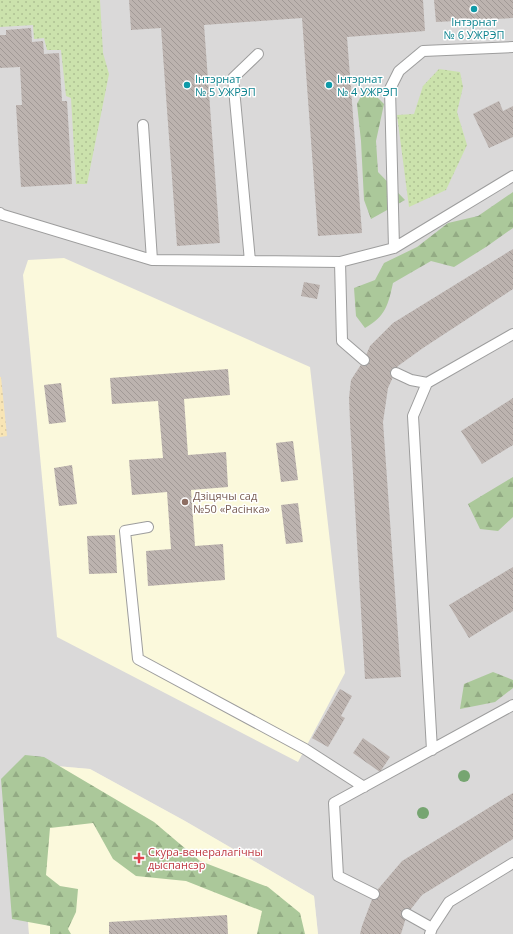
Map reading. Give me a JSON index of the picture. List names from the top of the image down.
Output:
{
  "places": {
    "other": [
      "Інтэрнат № 6 УЖРЭП",
      "Інтэрнат № 5 УЖРЭП",
      "Інтэрнат № 4 УЖРЭП",
      "Дзіцячы сад №50 «Расінка»"
    ],
    "health": ["Скура-венералагічны дыспансэр"]
  }
}
